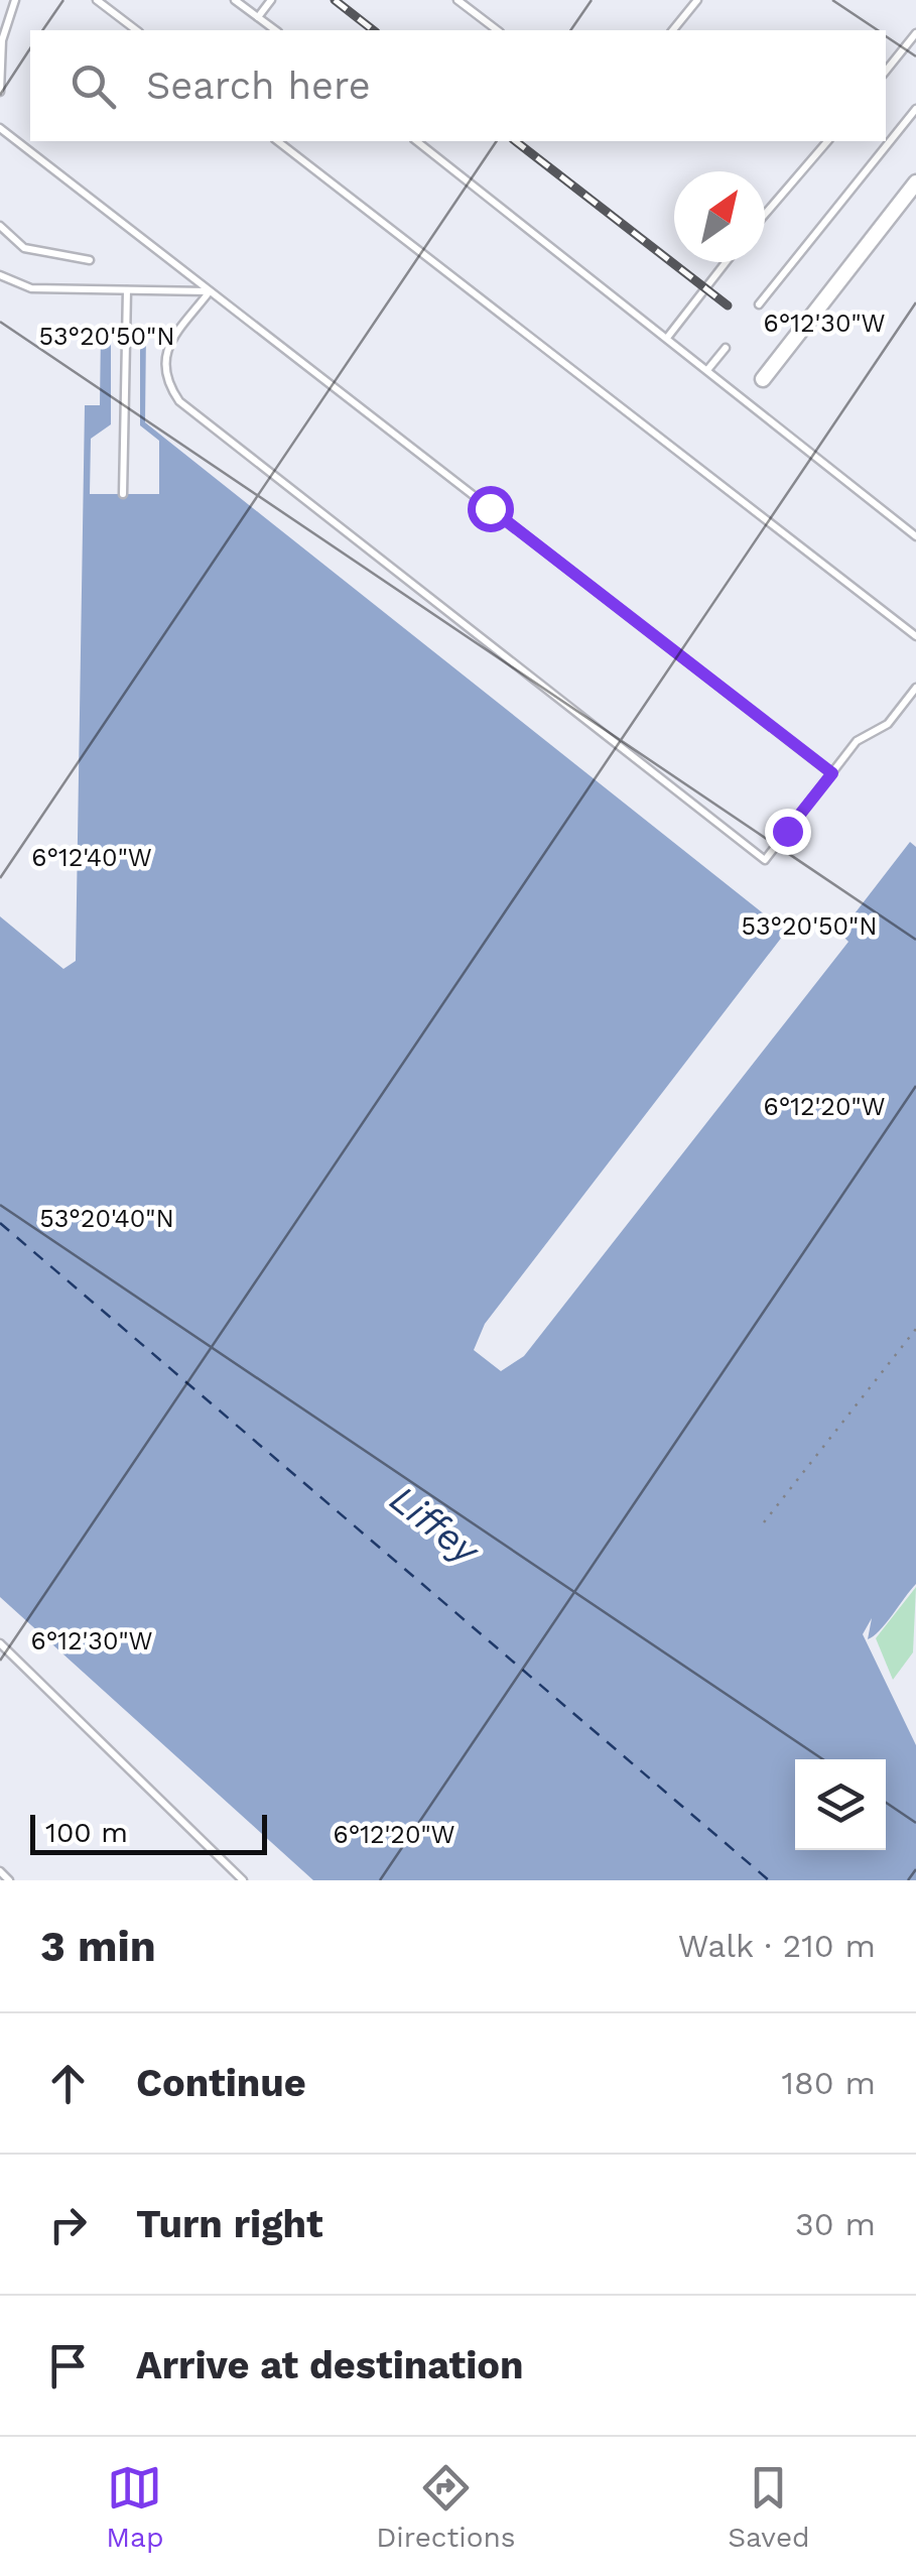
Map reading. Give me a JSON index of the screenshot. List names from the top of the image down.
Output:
{
  "water": ["Liffey"],
  "scale_bar": "100 m",
  "north": "top right",
  "page": {
    "search": "Search here",
    "scale": "100 m",
    "heading": ["3 min", "Walk · 210 m"],
    "list": [
      ["Continue", "180 m"],
      ["Turn right", "30 m"],
      "Arrive at destination"
    ],
    "nav": ["Map", "Directions", "Saved"]
  },
  "coordinates": [
    "6°12'30\"W",
    "53°20'50\"N",
    "6°12'40\"W",
    "6°12'20\"W",
    "53°20'40\"N"
  ]
}
